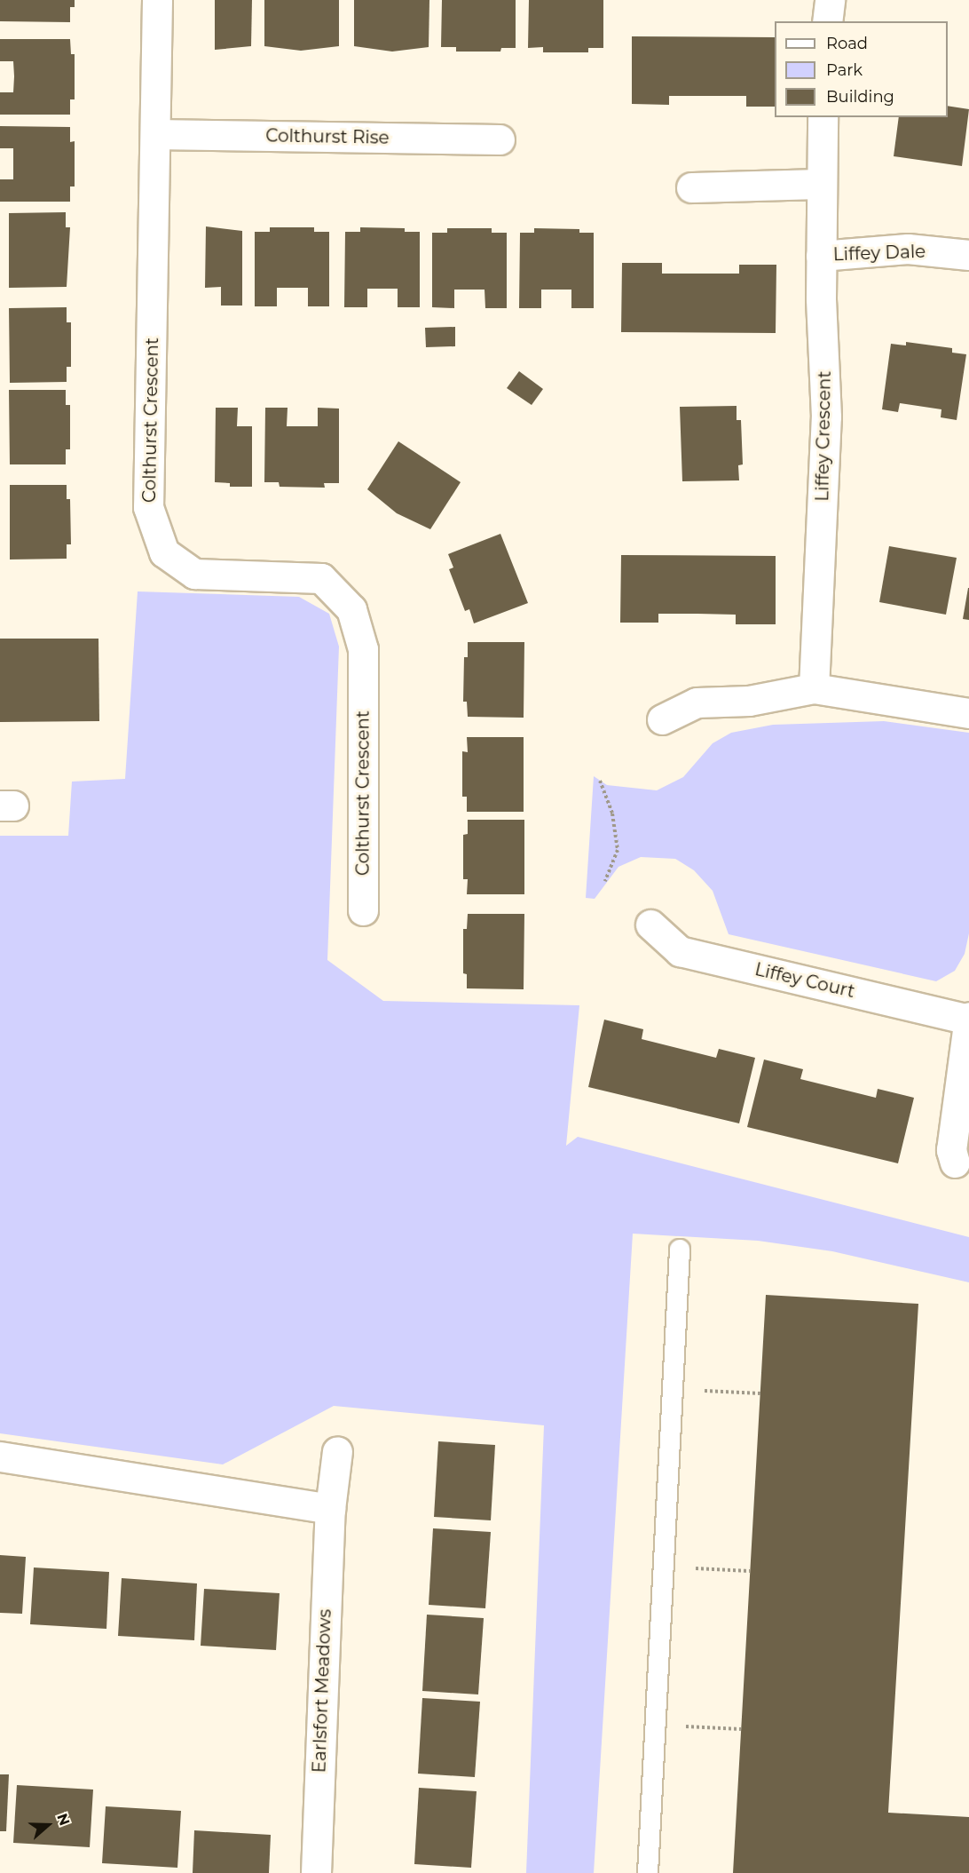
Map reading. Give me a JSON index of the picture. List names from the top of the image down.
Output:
{
  "streets": {
    "street": [
      "Colthurst Rise",
      "Liffey Dale",
      "Colthurst Crescent",
      "Liffey Crescent",
      "Liffey Court",
      "Earlsfort Meadows"
    ]
  },
  "crossings": [
    ["Colthurst Rise", "Colthurst Crescent"],
    ["Liffey Dale", "Liffey Crescent"]
  ],
  "legend": ["Road", "Park", "Building"],
  "north": "right"
}
